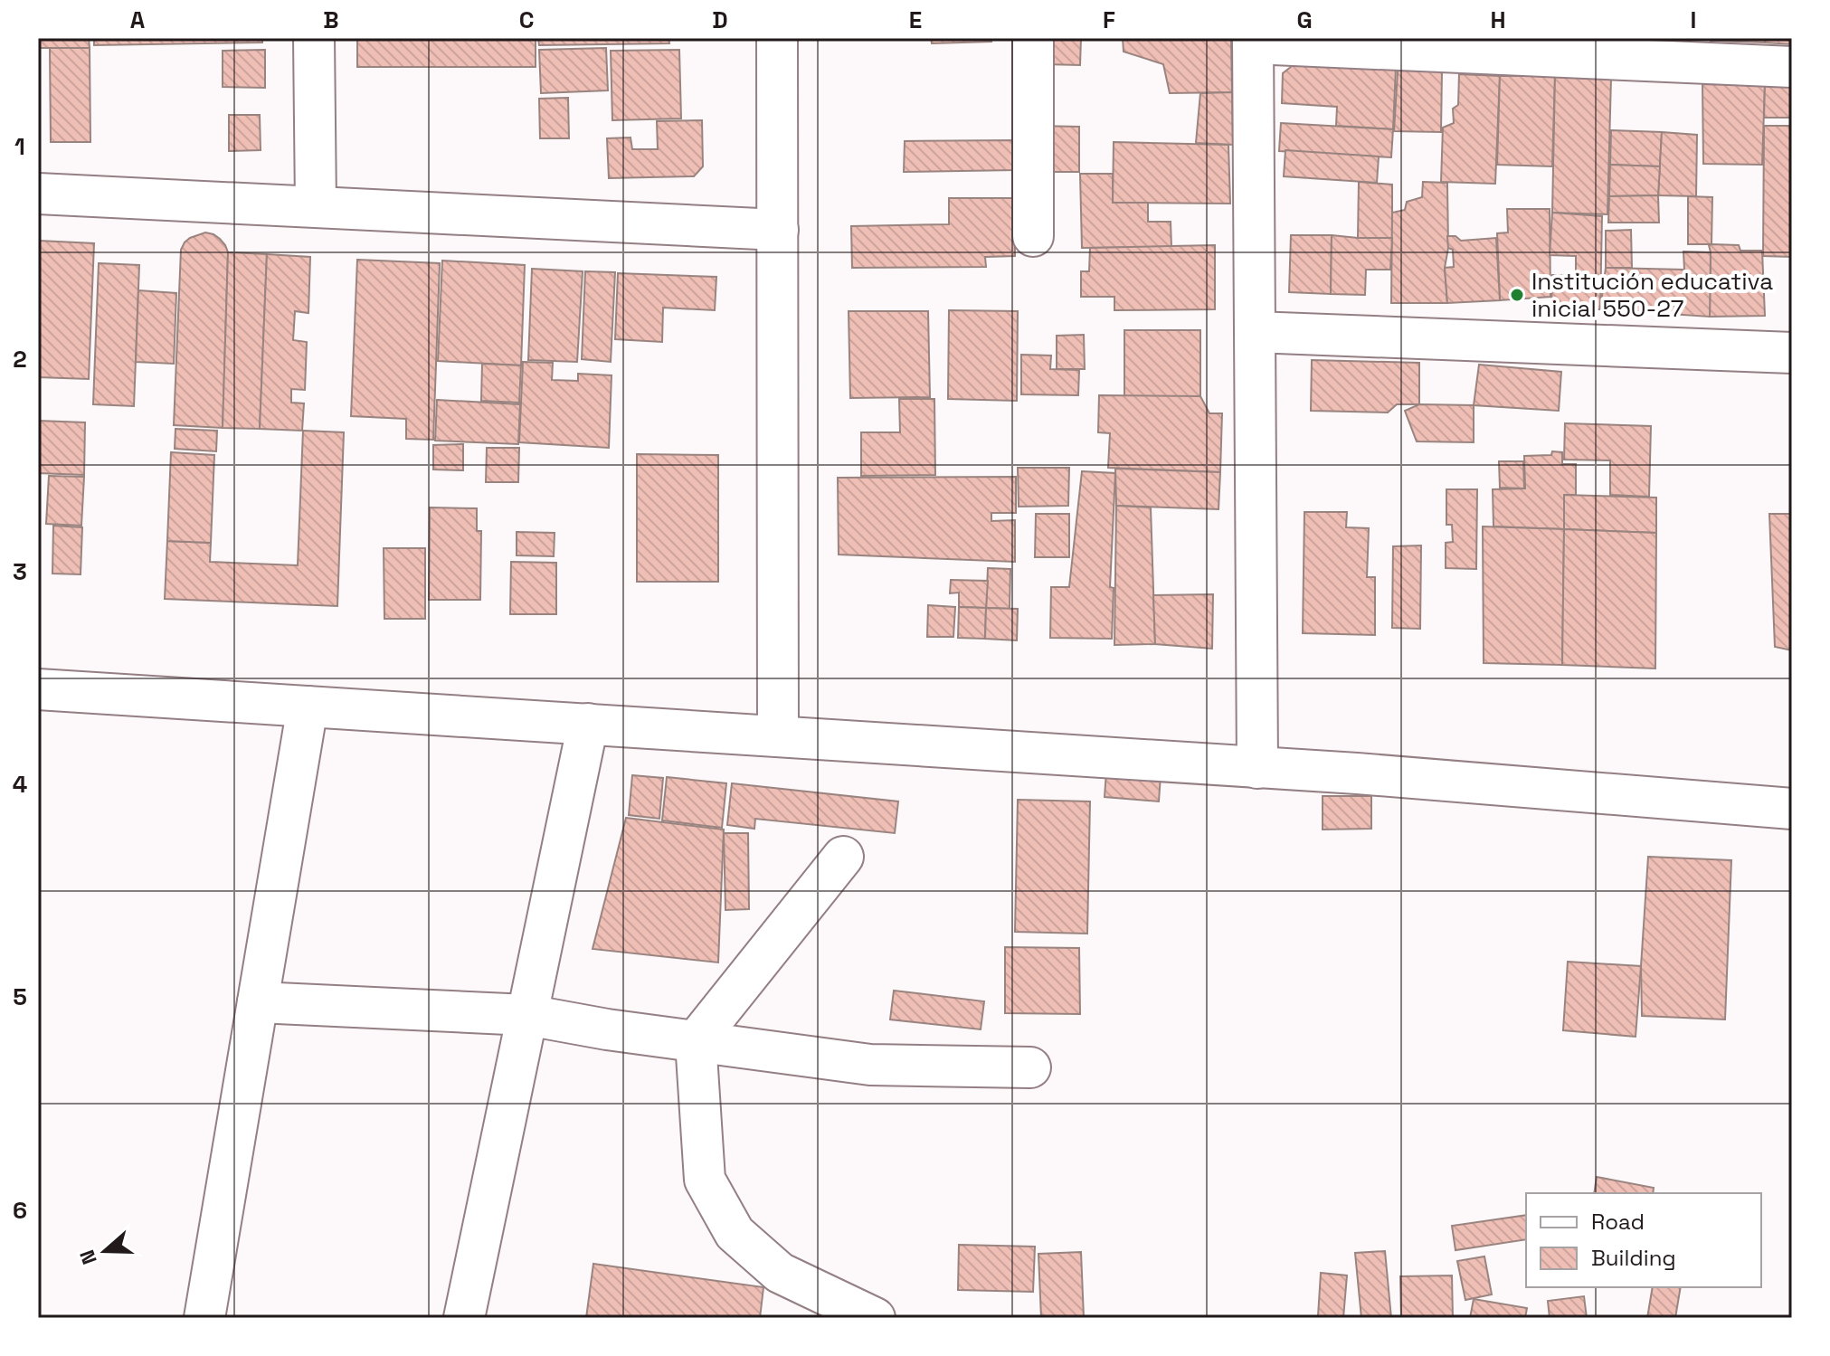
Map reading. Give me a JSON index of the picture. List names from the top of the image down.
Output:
{
  "places": ["Institución educativa inicial 550-27"],
  "legend": ["Road", "Building"],
  "north": "left",
  "grid": {
    "columns": [
      "A",
      "B",
      "C",
      "D",
      "E",
      "F",
      "G",
      "H",
      "I"
    ],
    "rows": [
      "1",
      "2",
      "3",
      "4",
      "5",
      "6"
    ]
  }
}
